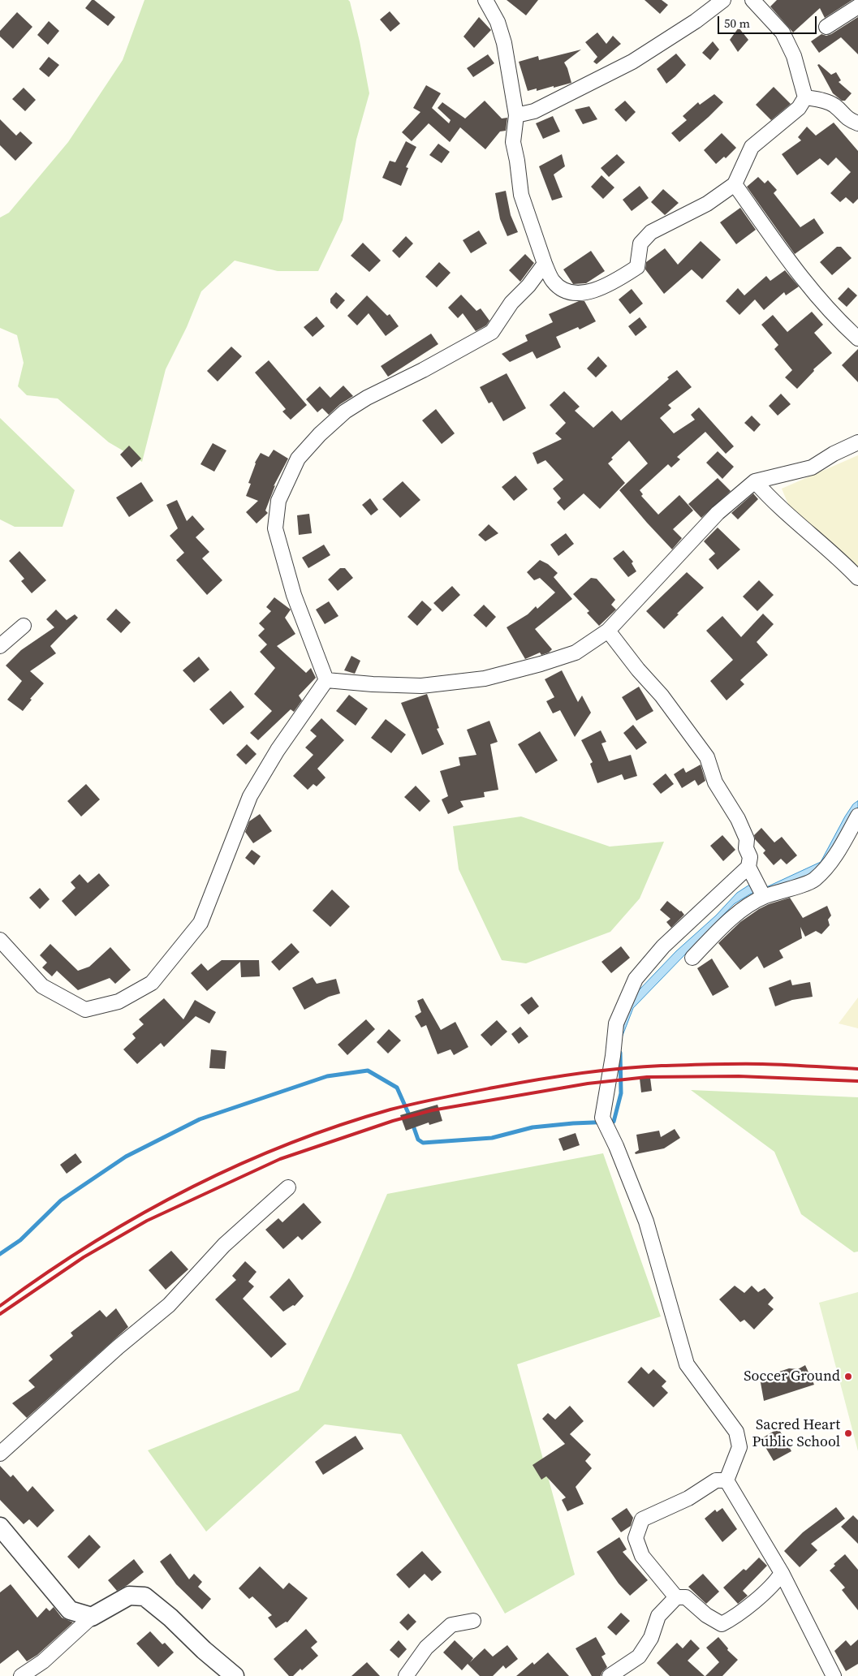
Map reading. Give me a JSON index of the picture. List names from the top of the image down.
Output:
{
  "places": ["Soccer Ground", "Sacred Heart Public School"],
  "scale_bar": "50 m"
}
